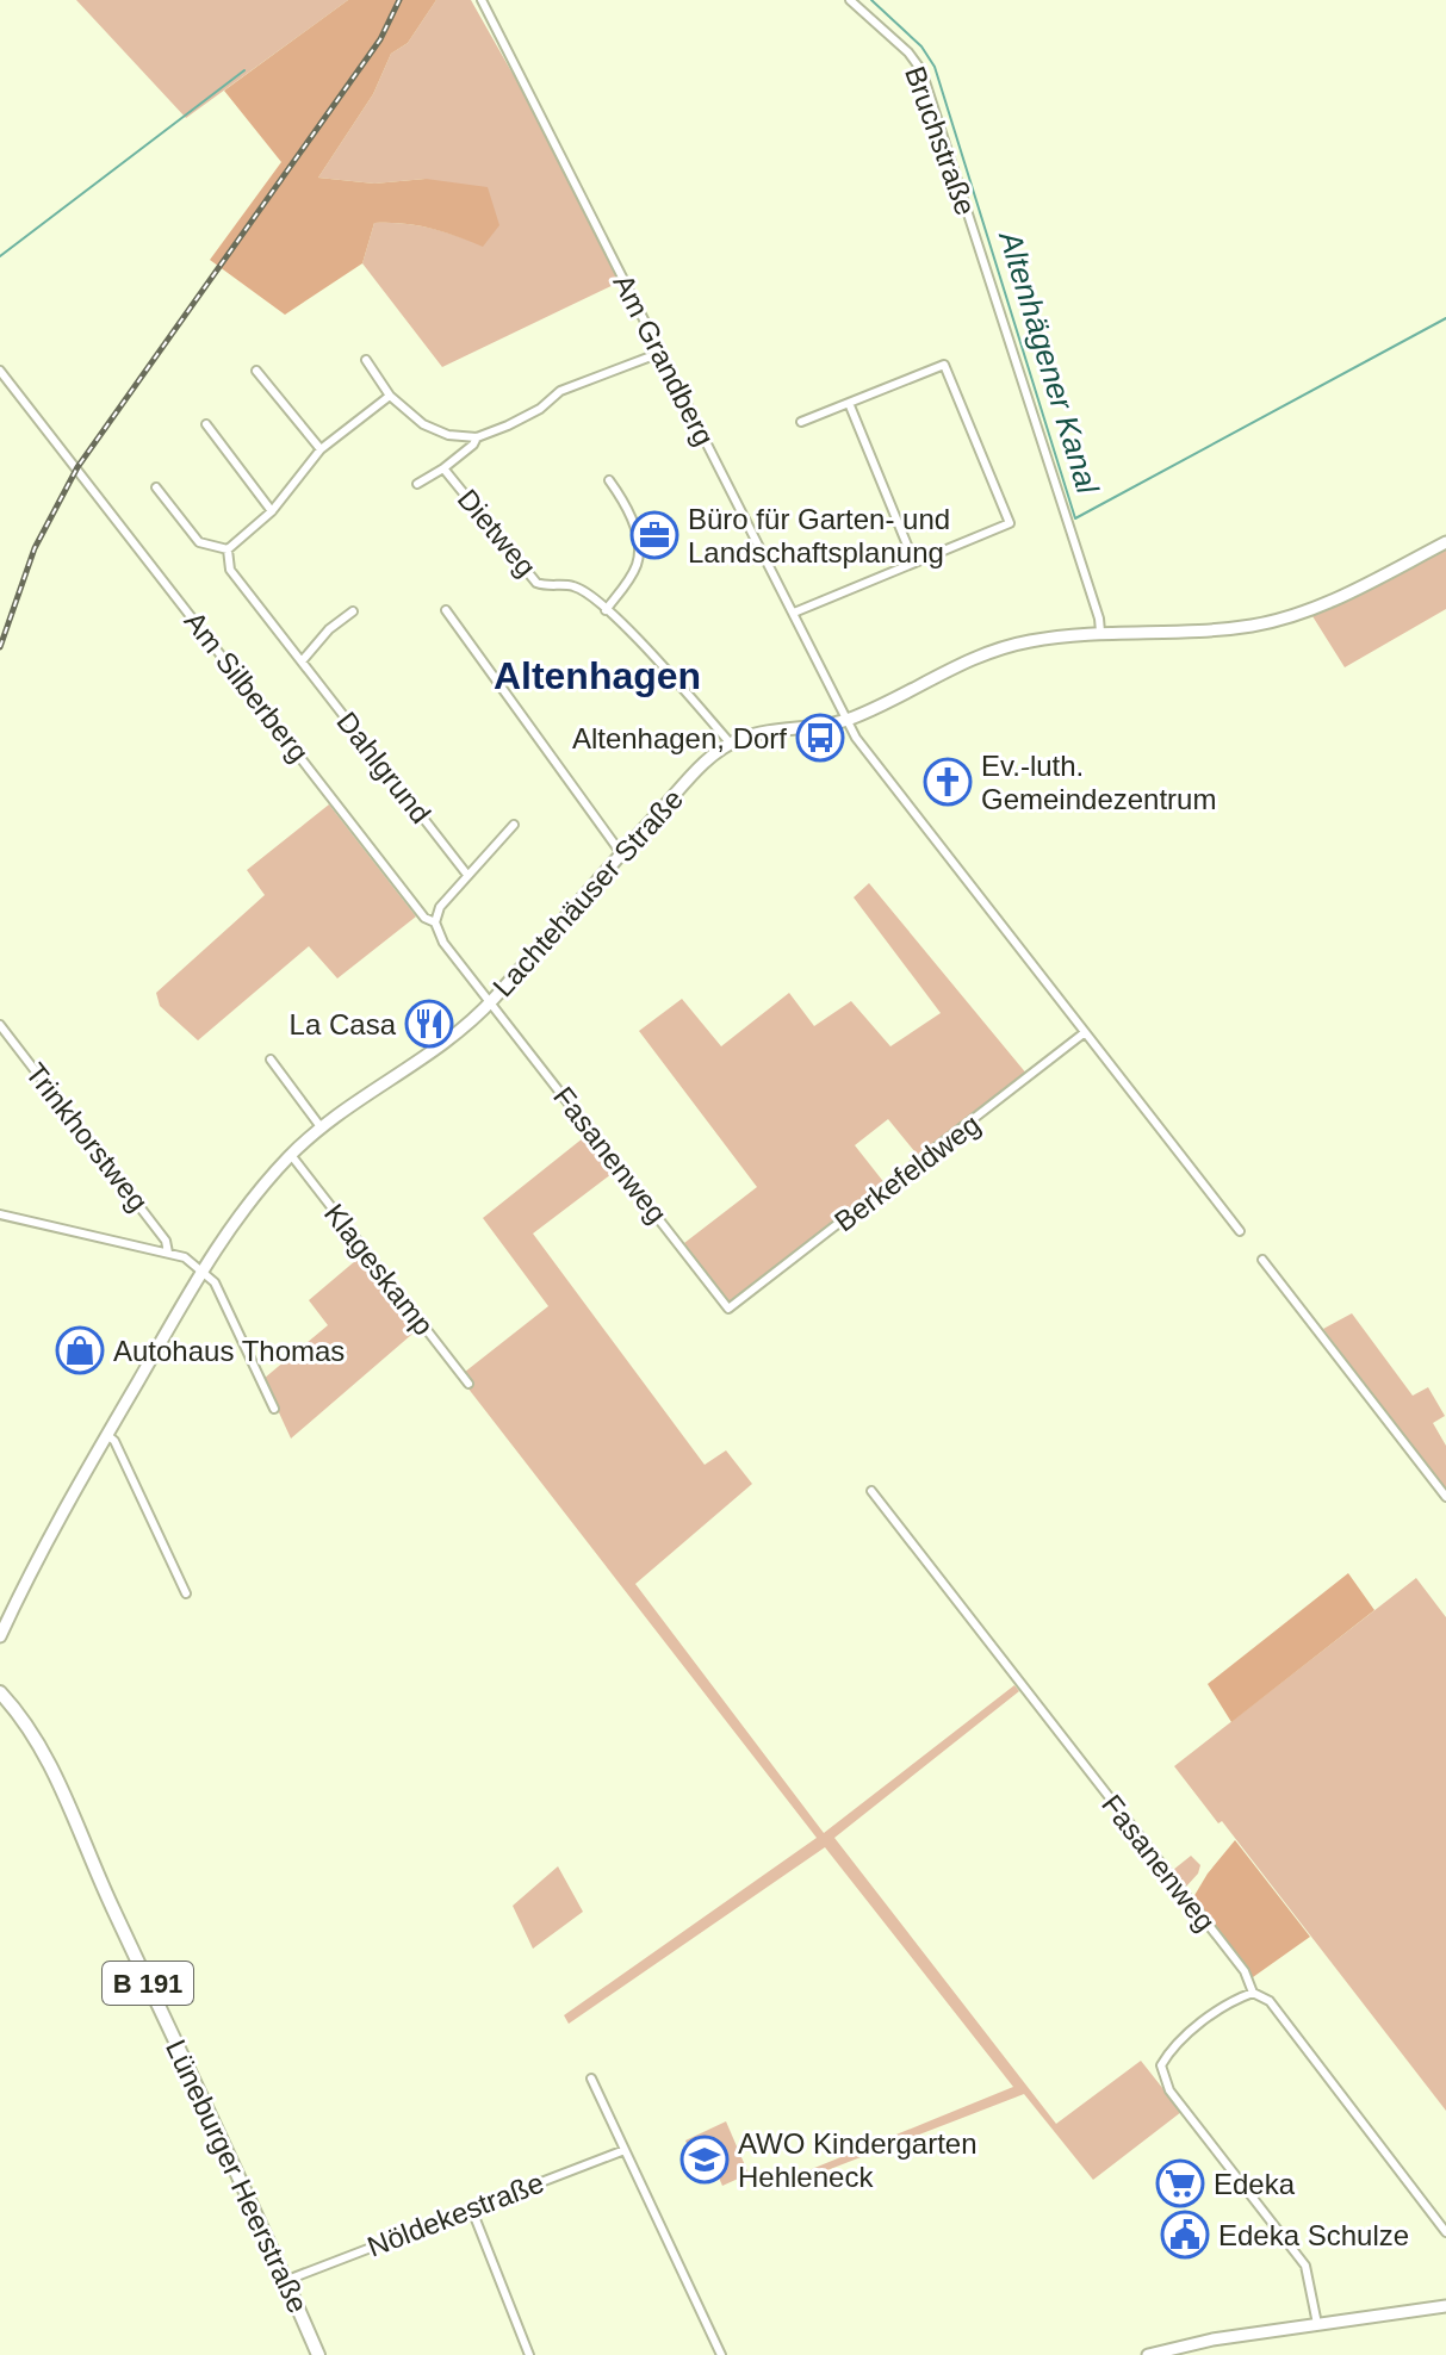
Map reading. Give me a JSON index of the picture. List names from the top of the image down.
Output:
{
  "streets": {
    "main road": ["B 191", "Lüneburger Heerstraße"],
    "street": [
      "Bruchstraße",
      "Am Grandberg",
      "Dietweg",
      "Am Silberberg",
      "Dahlgrund",
      "Lachtehäuser Straße",
      "Trinkhorstweg",
      "Fasanenweg",
      "Berkefeldweg",
      "Klageskamp",
      "Nöldekestraße"
    ]
  },
  "crossings": [
    ["Bruchstraße", "Lachtehäuser Straße"],
    ["Am Grandberg", "Dietweg"],
    ["Am Grandberg", "Lachtehäuser Straße"],
    ["Dietweg", "Lachtehäuser Straße"],
    ["Am Silberberg", "Lachtehäuser Straße"],
    ["Am Silberberg", "Fasanenweg"],
    ["Lachtehäuser Straße", "Fasanenweg"],
    ["Lachtehäuser Straße", "Klageskamp"],
    ["Fasanenweg", "Berkefeldweg"],
    ["Lüneburger Heerstraße", "Nöldekestraße"]
  ],
  "districts": ["Altenhagen"],
  "water": ["Altenhägener Kanal"],
  "places": {
    "office": ["Büro für Garten- und Landschaftsplanung"],
    "bus stop": ["Altenhagen, Dorf"],
    "church": ["Ev.-luth. Gemeindezentrum"],
    "restaurant": ["La Casa"],
    "shop": ["Autohaus Thomas"],
    "school or university": ["AWO Kindergarten Hehleneck"],
    "supermarket": ["Edeka"],
    "public building": ["Edeka Schulze"]
  }
}
